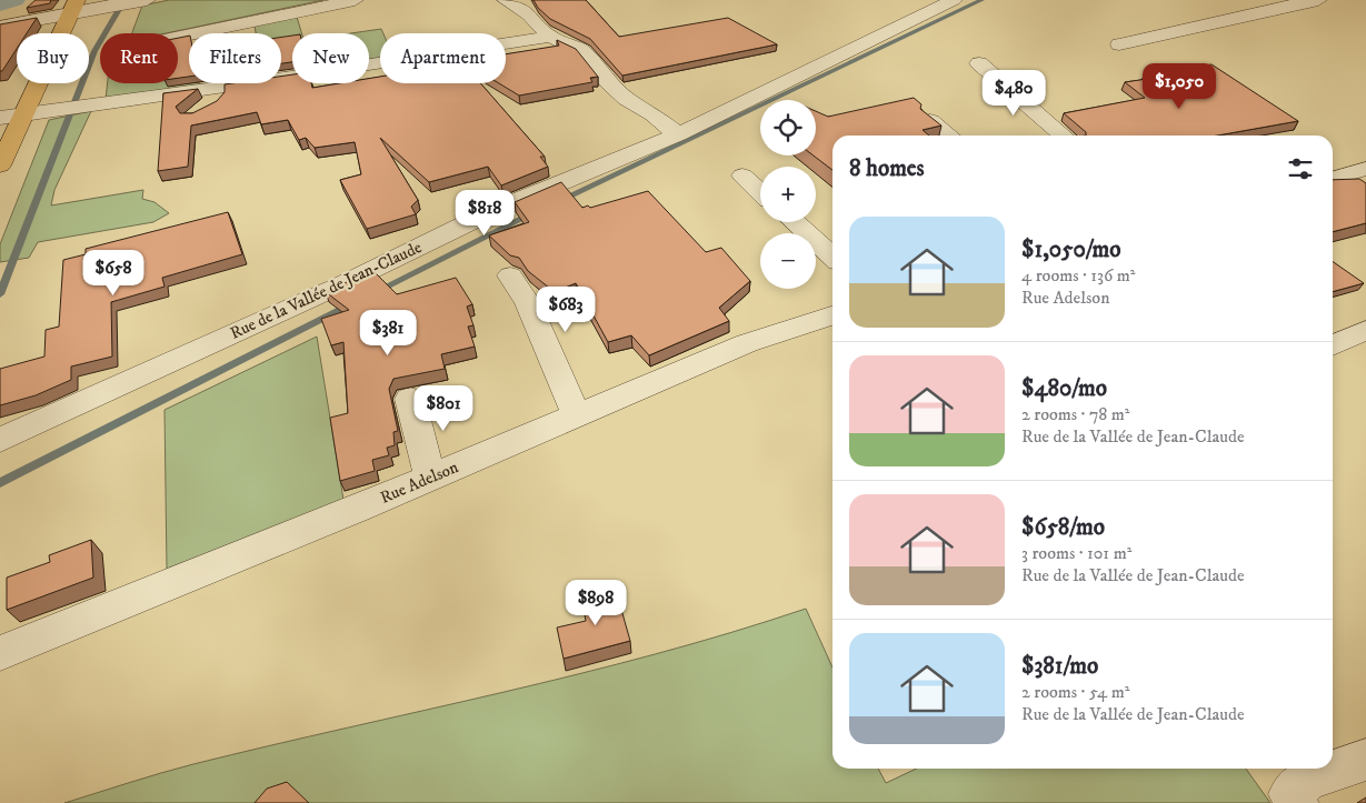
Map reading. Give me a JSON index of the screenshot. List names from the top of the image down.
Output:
{
  "streets": {
    "street": ["Rue de la Vallée de Jean-Claude", "Rue Adelson"]
  },
  "page": {
    "chip": [
      "Buy",
      "Rent",
      "Filters",
      "New",
      "Apartment"
    ],
    "price": [
      "$1,050",
      "$480",
      "$818",
      "$658",
      "$683",
      "$381",
      "$801",
      "$898"
    ],
    "map_buttons": ["+", "−"],
    "heading": "8 homes",
    "list": [
      {
        "name": "$1,050/mo",
        "note": "4 rooms · 136 m² · Rue Adelson"
      },
      {
        "name": "$480/mo",
        "note": "2 rooms · 78 m² · Rue de la Vallée de Jean-Claude"
      },
      {
        "name": "$658/mo",
        "note": "3 rooms · 101 m² · Rue de la Vallée de Jean-Claude"
      },
      {
        "name": "$381/mo",
        "note": "2 rooms · 54 m² · Rue de la Vallée de Jean-Claude"
      }
    ]
  }
}
